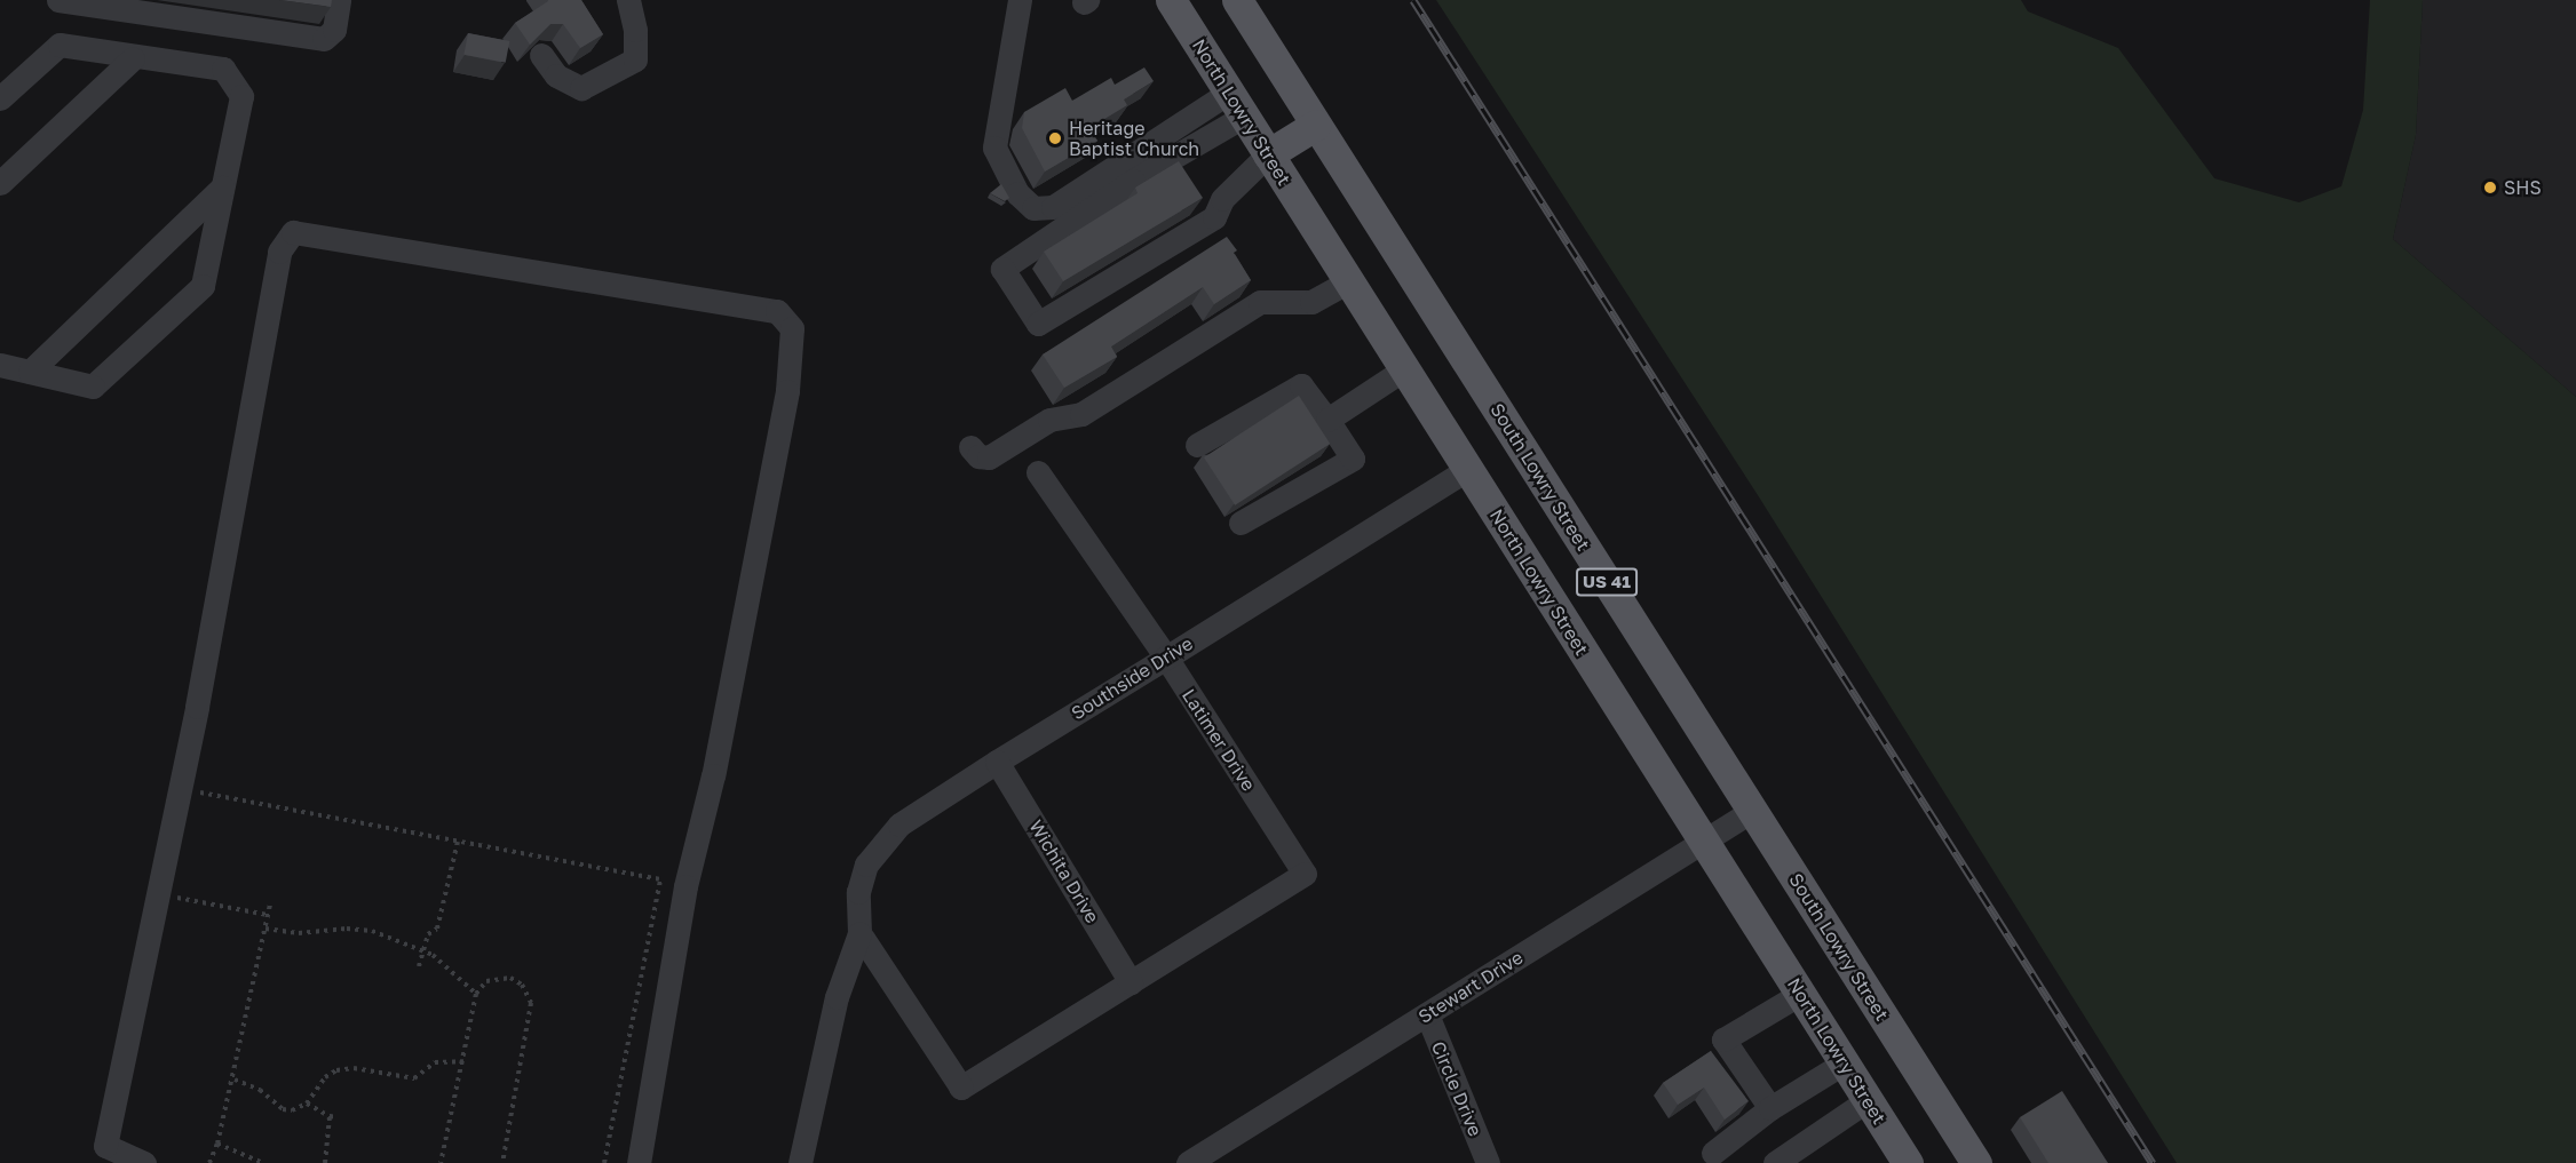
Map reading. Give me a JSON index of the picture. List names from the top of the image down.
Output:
{
  "streets": {
    "main road": ["North Lowry Street", "South Lowry Street", "US 41"],
    "street": [
      "Southside Drive",
      "Latimer Drive",
      "Wichita Drive",
      "Stewart Drive",
      "Circle Drive"
    ]
  },
  "crossings": [
    ["North Lowry Street", "Southside Drive"],
    ["North Lowry Street", "Stewart Drive"],
    ["South Lowry Street", "Stewart Drive"],
    ["Southside Drive", "Latimer Drive"],
    ["Southside Drive", "Wichita Drive"],
    ["Latimer Drive", "Wichita Drive"],
    ["Stewart Drive", "Circle Drive"]
  ],
  "places": ["Heritage Baptist Church", "SHS"]
}
